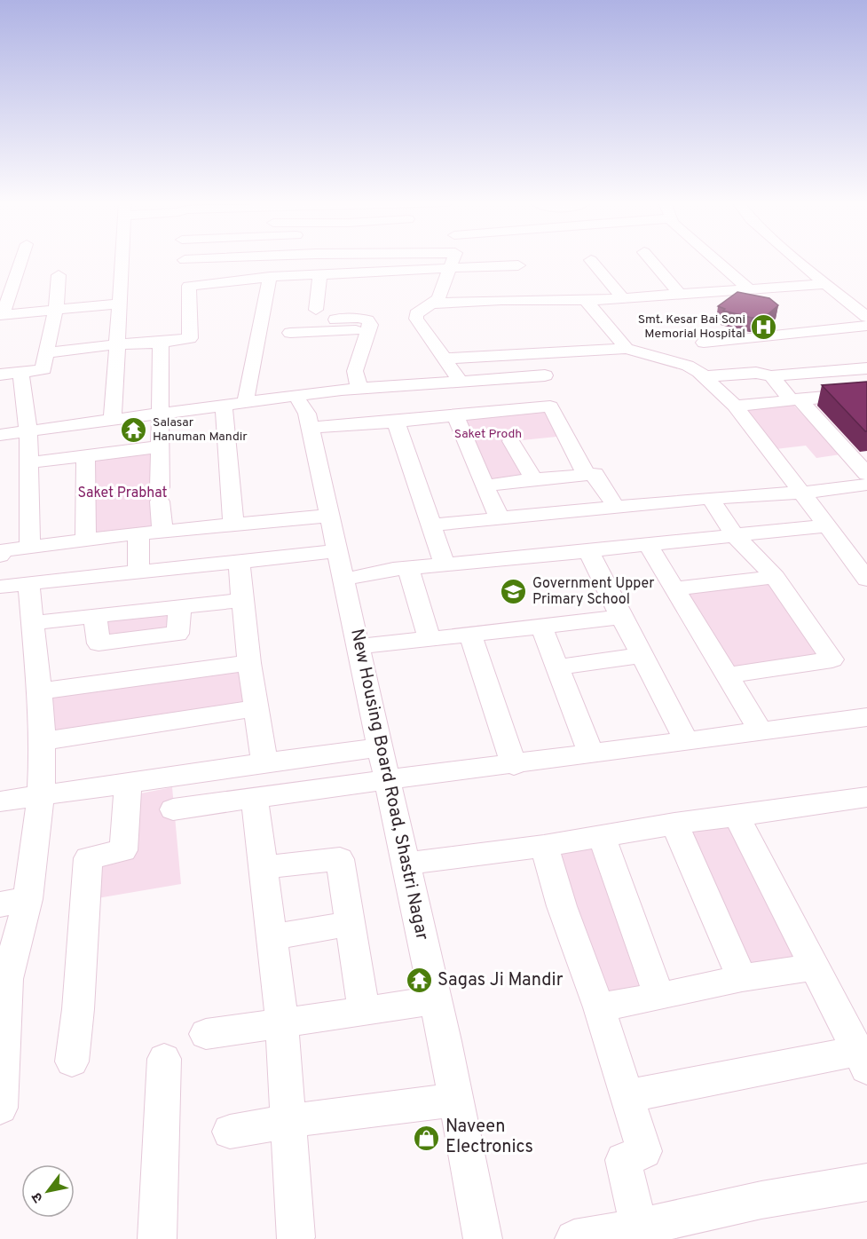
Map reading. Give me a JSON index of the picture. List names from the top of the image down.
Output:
{
  "streets": {
    "street": ["New Housing Board Road, Shastri Nagar"]
  },
  "parks": ["Saket Prodh", "Saket Prabhat"],
  "places": {
    "hospital": ["Smt. Kesar Bai Soni Memorial Hospital"],
    "temple": ["Salasar Hanuman Mandir", "Sagas Ji Mandir"],
    "school or university": ["Government Upper Primary School"],
    "shop": ["Naveen Electronics"]
  },
  "north": "bottom left"
}
